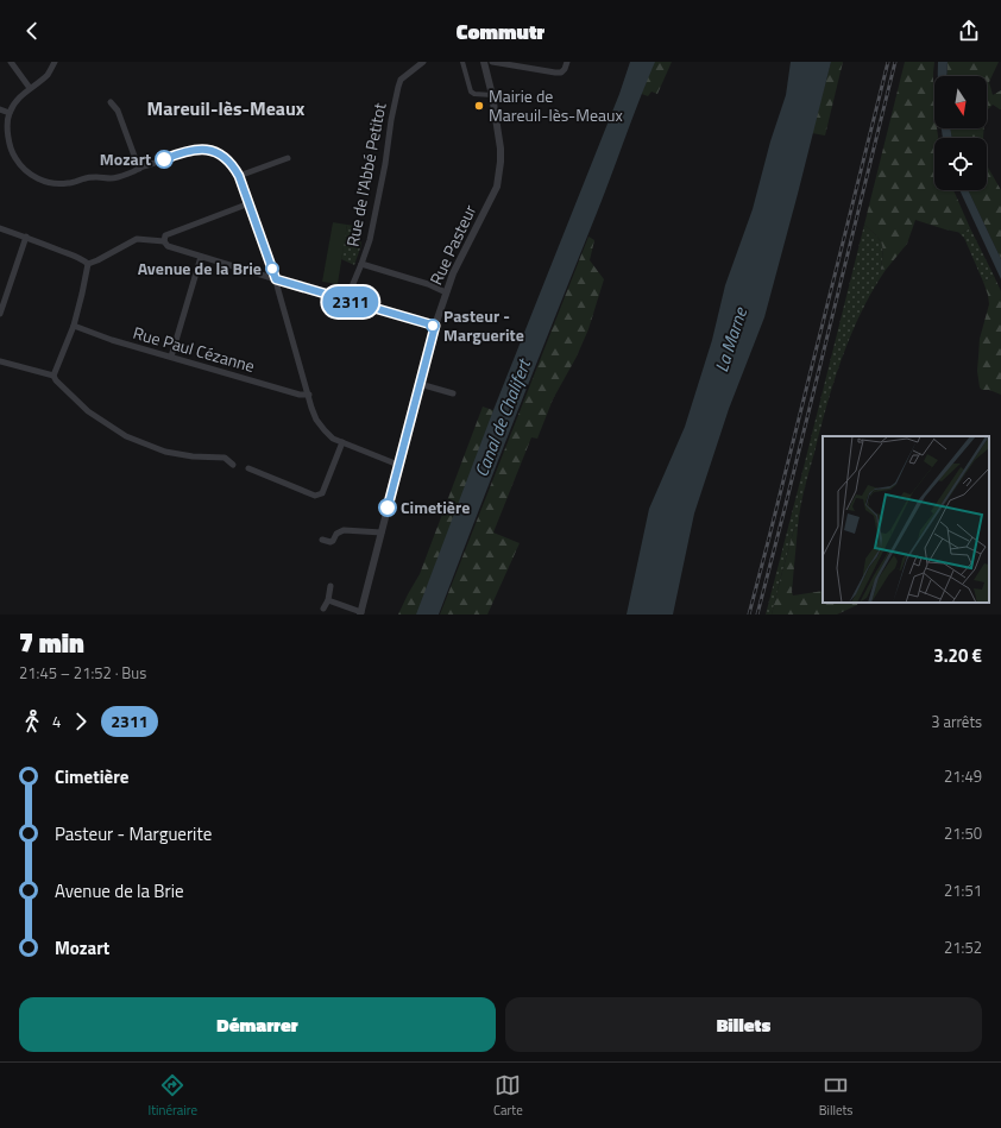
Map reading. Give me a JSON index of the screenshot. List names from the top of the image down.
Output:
{
  "streets": {
    "street": ["Rue de l'Abbé Petitot", "Rue Pasteur", "Rue Paul Cézanne"]
  },
  "districts": ["Mareuil-lès-Meaux"],
  "water": ["La Marne", "Canal de Chalifert"],
  "places": [
    "Mairie de Mareuil-lès-Meaux",
    "Mozart",
    "Avenue de la Brie",
    "Pasteur - Marguerite",
    "Cimetière"
  ],
  "lines": ["bus line 2311"],
  "north": "bottom",
  "page": {
    "header": "Commutr",
    "on_map": "2311",
    "heading": ["7 min", "21:45 – 21:52 · Bus", "3.20 €"],
    "legs": ["4", "2311", "3 arrêts"],
    "list": [
      {
        "name": "Cimetière",
        "value": "21:49"
      },
      {
        "name": "Pasteur - Marguerite",
        "value": "21:50"
      },
      {
        "name": "Avenue de la Brie",
        "value": "21:51"
      },
      {
        "name": "Mozart",
        "value": "21:52"
      }
    ],
    "buttons": ["Démarrer", "Billets"],
    "tabs": ["Itinéraire", "Carte", "Billets"]
  }
}
